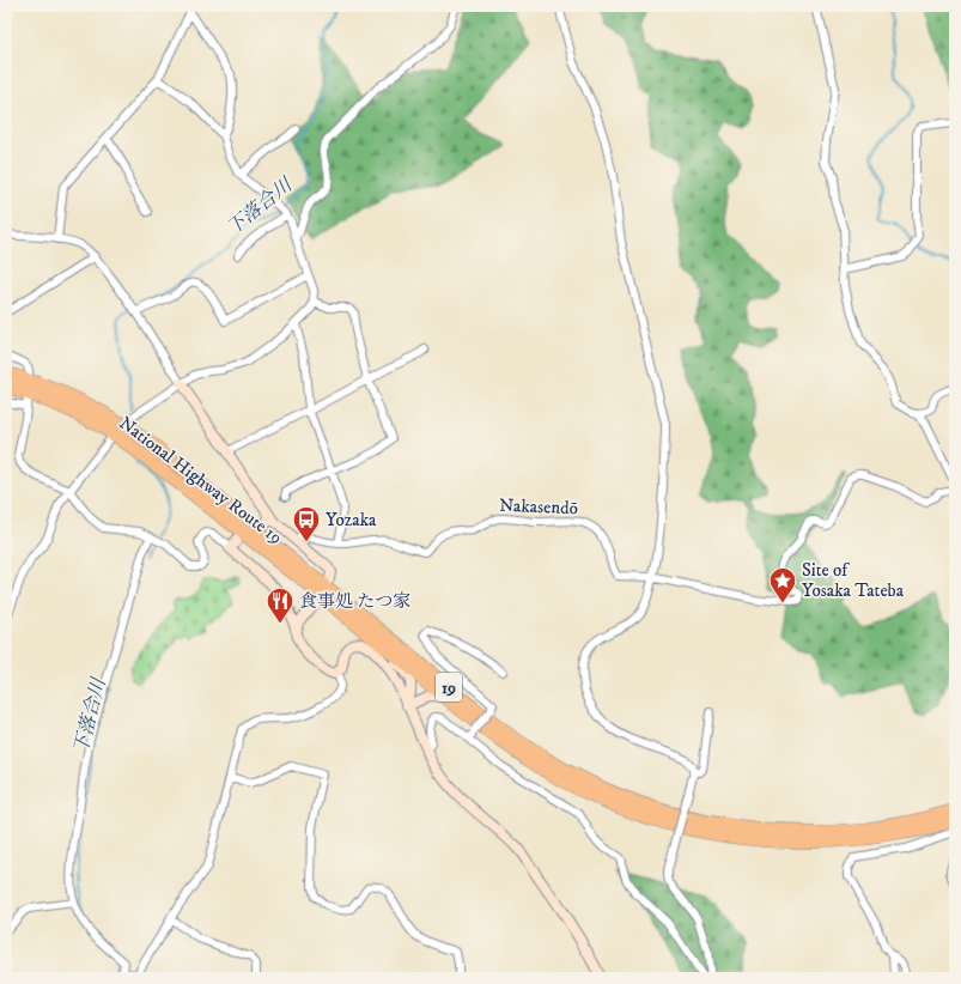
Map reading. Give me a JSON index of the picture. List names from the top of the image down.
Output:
{
  "streets": {
    "highway": ["National Highway Route 19", "19"],
    "street": ["Nakasendō"]
  },
  "water": ["下落合川"],
  "places": {
    "bus stop": ["Yozaka"],
    "place": ["Site of Yosaka Tateba"],
    "restaurant": ["食事処 たつ家"]
  }
}
